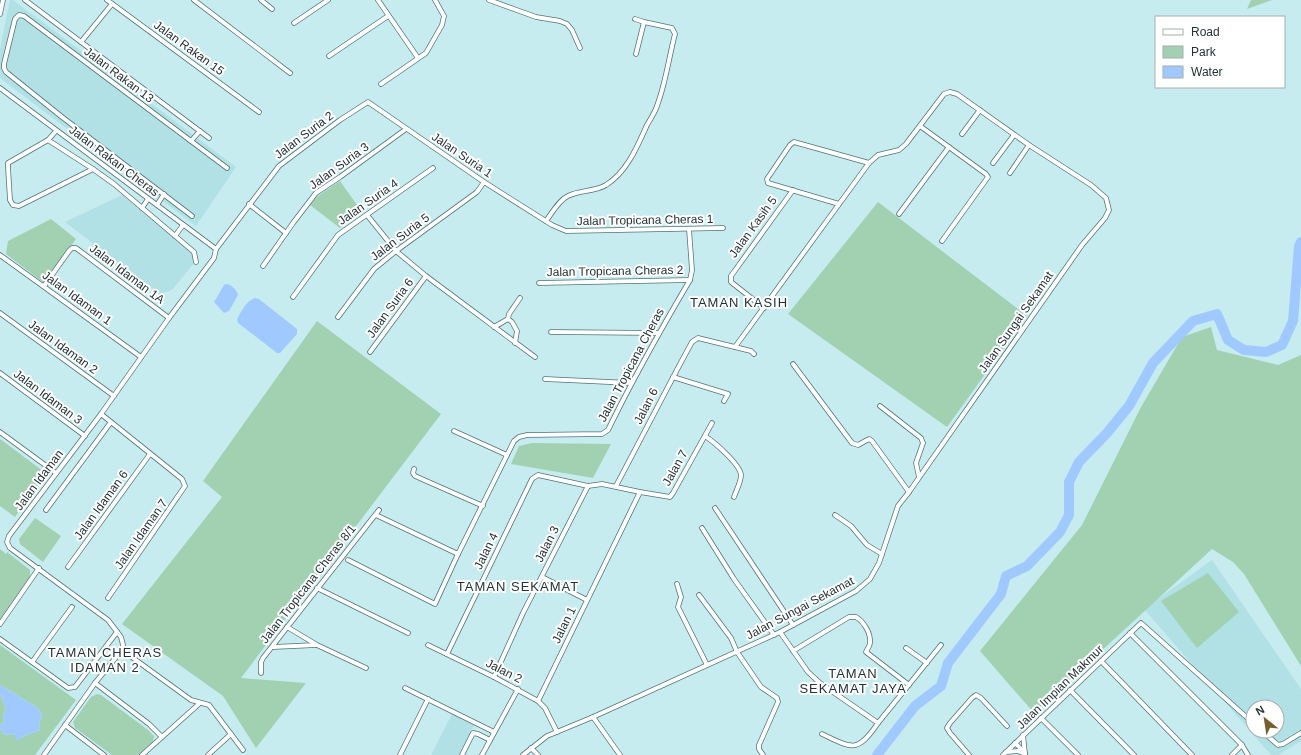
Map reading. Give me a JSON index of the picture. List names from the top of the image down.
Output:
{
  "streets": {
    "street": [
      "Jalan Rakan 15",
      "Jalan Rakan 13",
      "Jalan Suria 2",
      "Jalan Suria 1",
      "Jalan Rakan Cheras",
      "Jalan Suria 3",
      "Jalan Suria 4",
      "Jalan Tropicana Cheras 1",
      "Jalan Kasih 5",
      "Jalan Suria 5",
      "Jalan Tropicana Cheras 2",
      "Jalan Idaman 1A",
      "Jalan Idaman 1",
      "Jalan Suria 6",
      "Jalan Sungai Sekamat",
      "Jalan Idaman 2",
      "Jalan Tropicana Cheras",
      "Jalan Idaman 3",
      "Jalan 6",
      "Jalan 7",
      "Jalan Idaman",
      "Jalan Idaman 6",
      "Jalan Idaman 7",
      "Jalan 3",
      "Jalan 4",
      "Jalan Tropicana Cheras 8/1",
      "Jalan 1",
      "Jalan 2",
      "Jalan Impian Makmur"
    ]
  },
  "crossings": [
    ["Jalan Suria 2", "Jalan Suria 1"],
    ["Jalan Suria 2", "Jalan Rakan Cheras"],
    ["Jalan Suria 2", "Jalan Idaman"],
    ["Jalan Suria 1", "Jalan Suria 3"],
    ["Jalan Suria 1", "Jalan Tropicana Cheras 1"],
    ["Jalan Suria 1", "Jalan Suria 5"],
    ["Jalan Rakan Cheras", "Jalan Idaman"],
    ["Jalan Tropicana Cheras 1", "Jalan Tropicana Cheras"],
    ["Jalan Kasih 5", "Jalan Sungai Sekamat"],
    ["Jalan Tropicana Cheras 2", "Jalan Tropicana Cheras"],
    ["Jalan Idaman 1A", "Jalan Idaman 1"],
    ["Jalan Idaman 1A", "Jalan Idaman"],
    ["Jalan Idaman 1", "Jalan Idaman"],
    ["Jalan Sungai Sekamat", "Jalan 6"],
    ["Jalan Sungai Sekamat", "Jalan 2"],
    ["Jalan Idaman 2", "Jalan Idaman"],
    ["Jalan Idaman 3", "Jalan Idaman"],
    ["Jalan 7", "Jalan 1"],
    ["Jalan Idaman 6", "Jalan Idaman 7"],
    ["Jalan 3", "Jalan 4"],
    ["Jalan 3", "Jalan 2"],
    ["Jalan 4", "Jalan 2"],
    ["Jalan 1", "Jalan 2"]
  ],
  "districts": [
    "TAMAN KASIH",
    "TAMAN SEKAMAT",
    "TAMAN CHERAS IDAMAN 2",
    "TAMAN SEKAMAT JAYA"
  ],
  "legend": ["Road", "Park", "Water"],
  "north": "top left"
}
